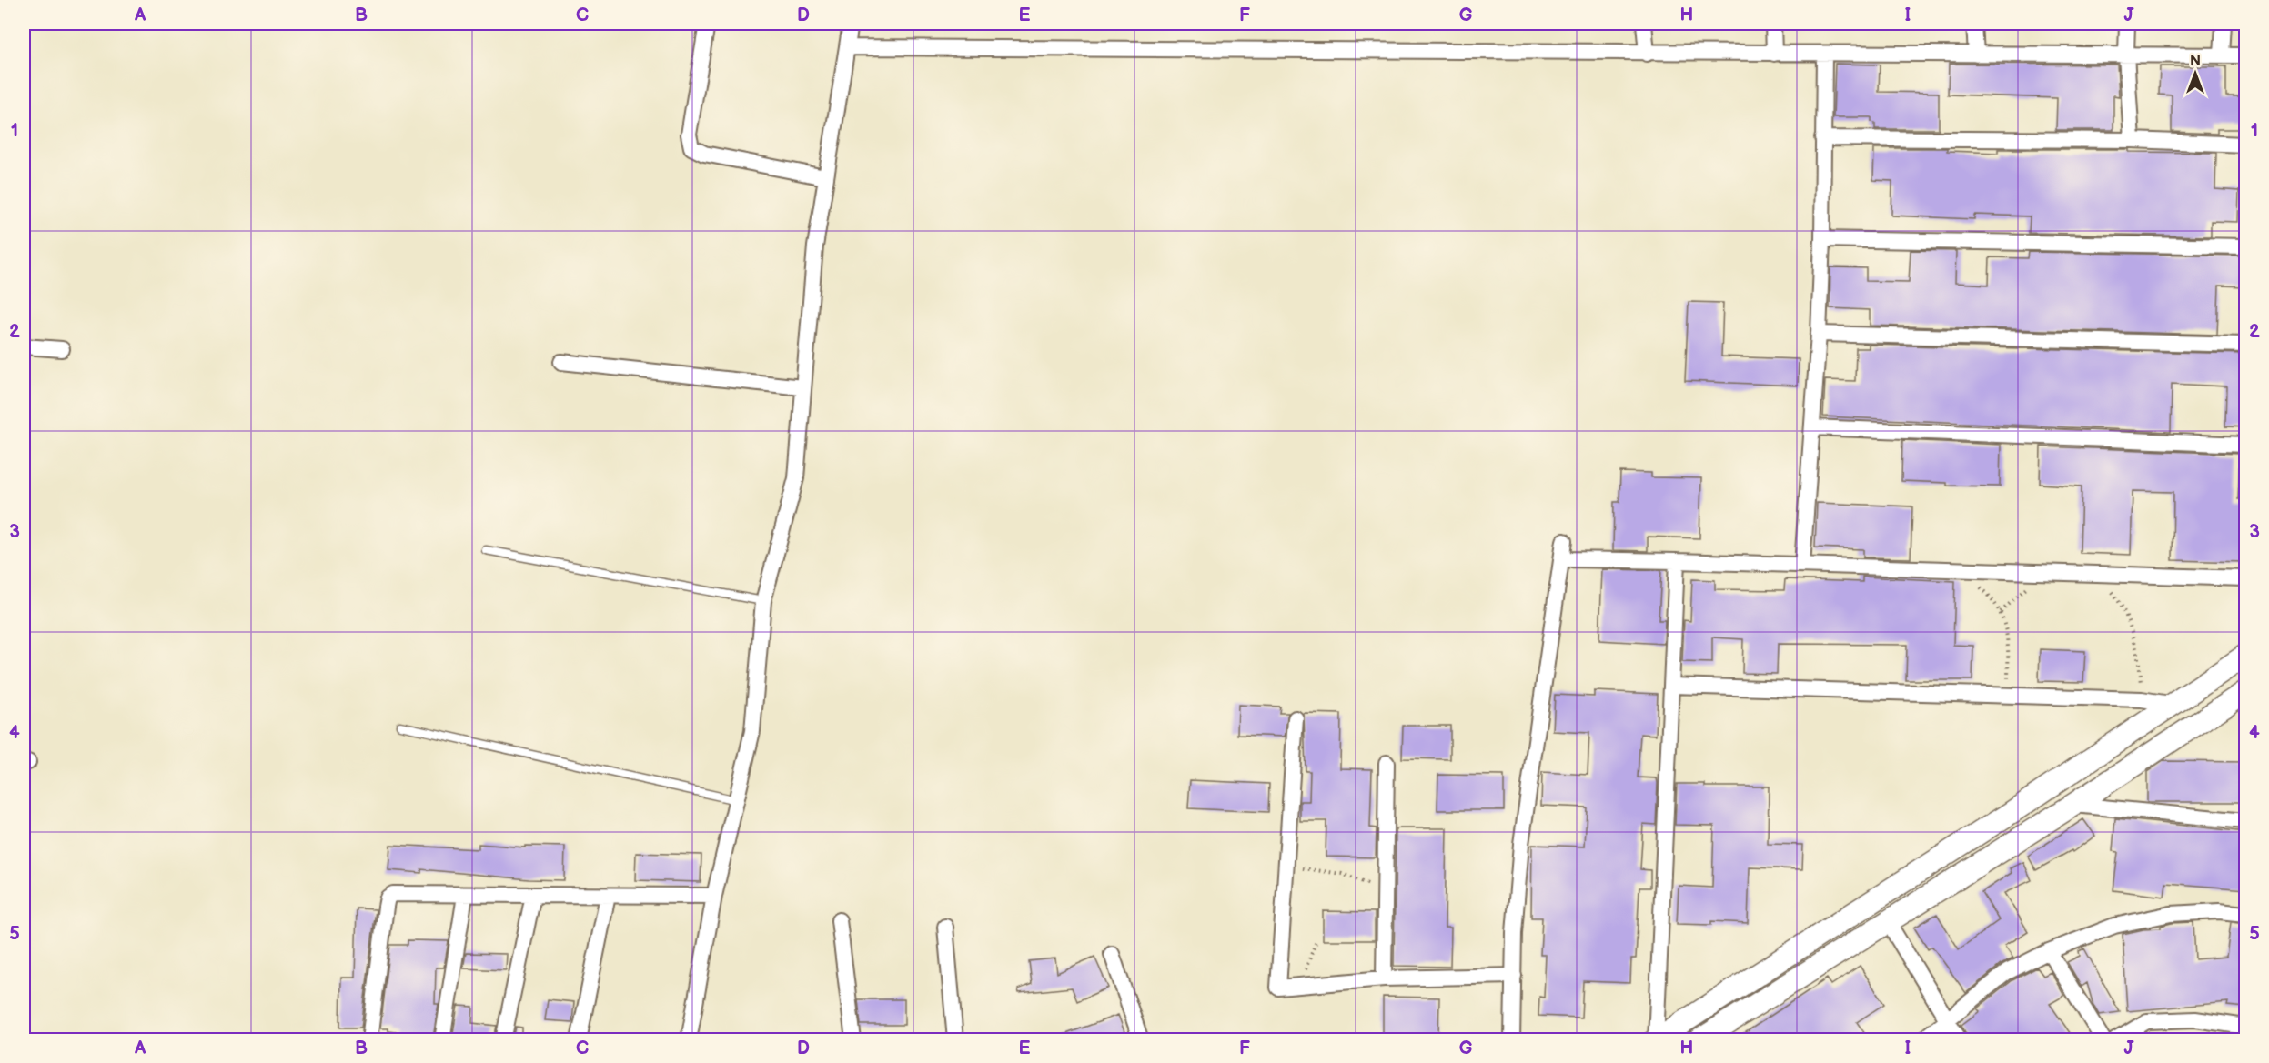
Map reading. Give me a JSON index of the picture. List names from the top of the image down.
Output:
{
  "north": "top",
  "grid": {
    "columns": [
      "A",
      "B",
      "C",
      "D",
      "E",
      "F",
      "G",
      "H",
      "I",
      "J"
    ],
    "rows": [
      "1",
      "2",
      "3",
      "4",
      "5"
    ]
  }
}
